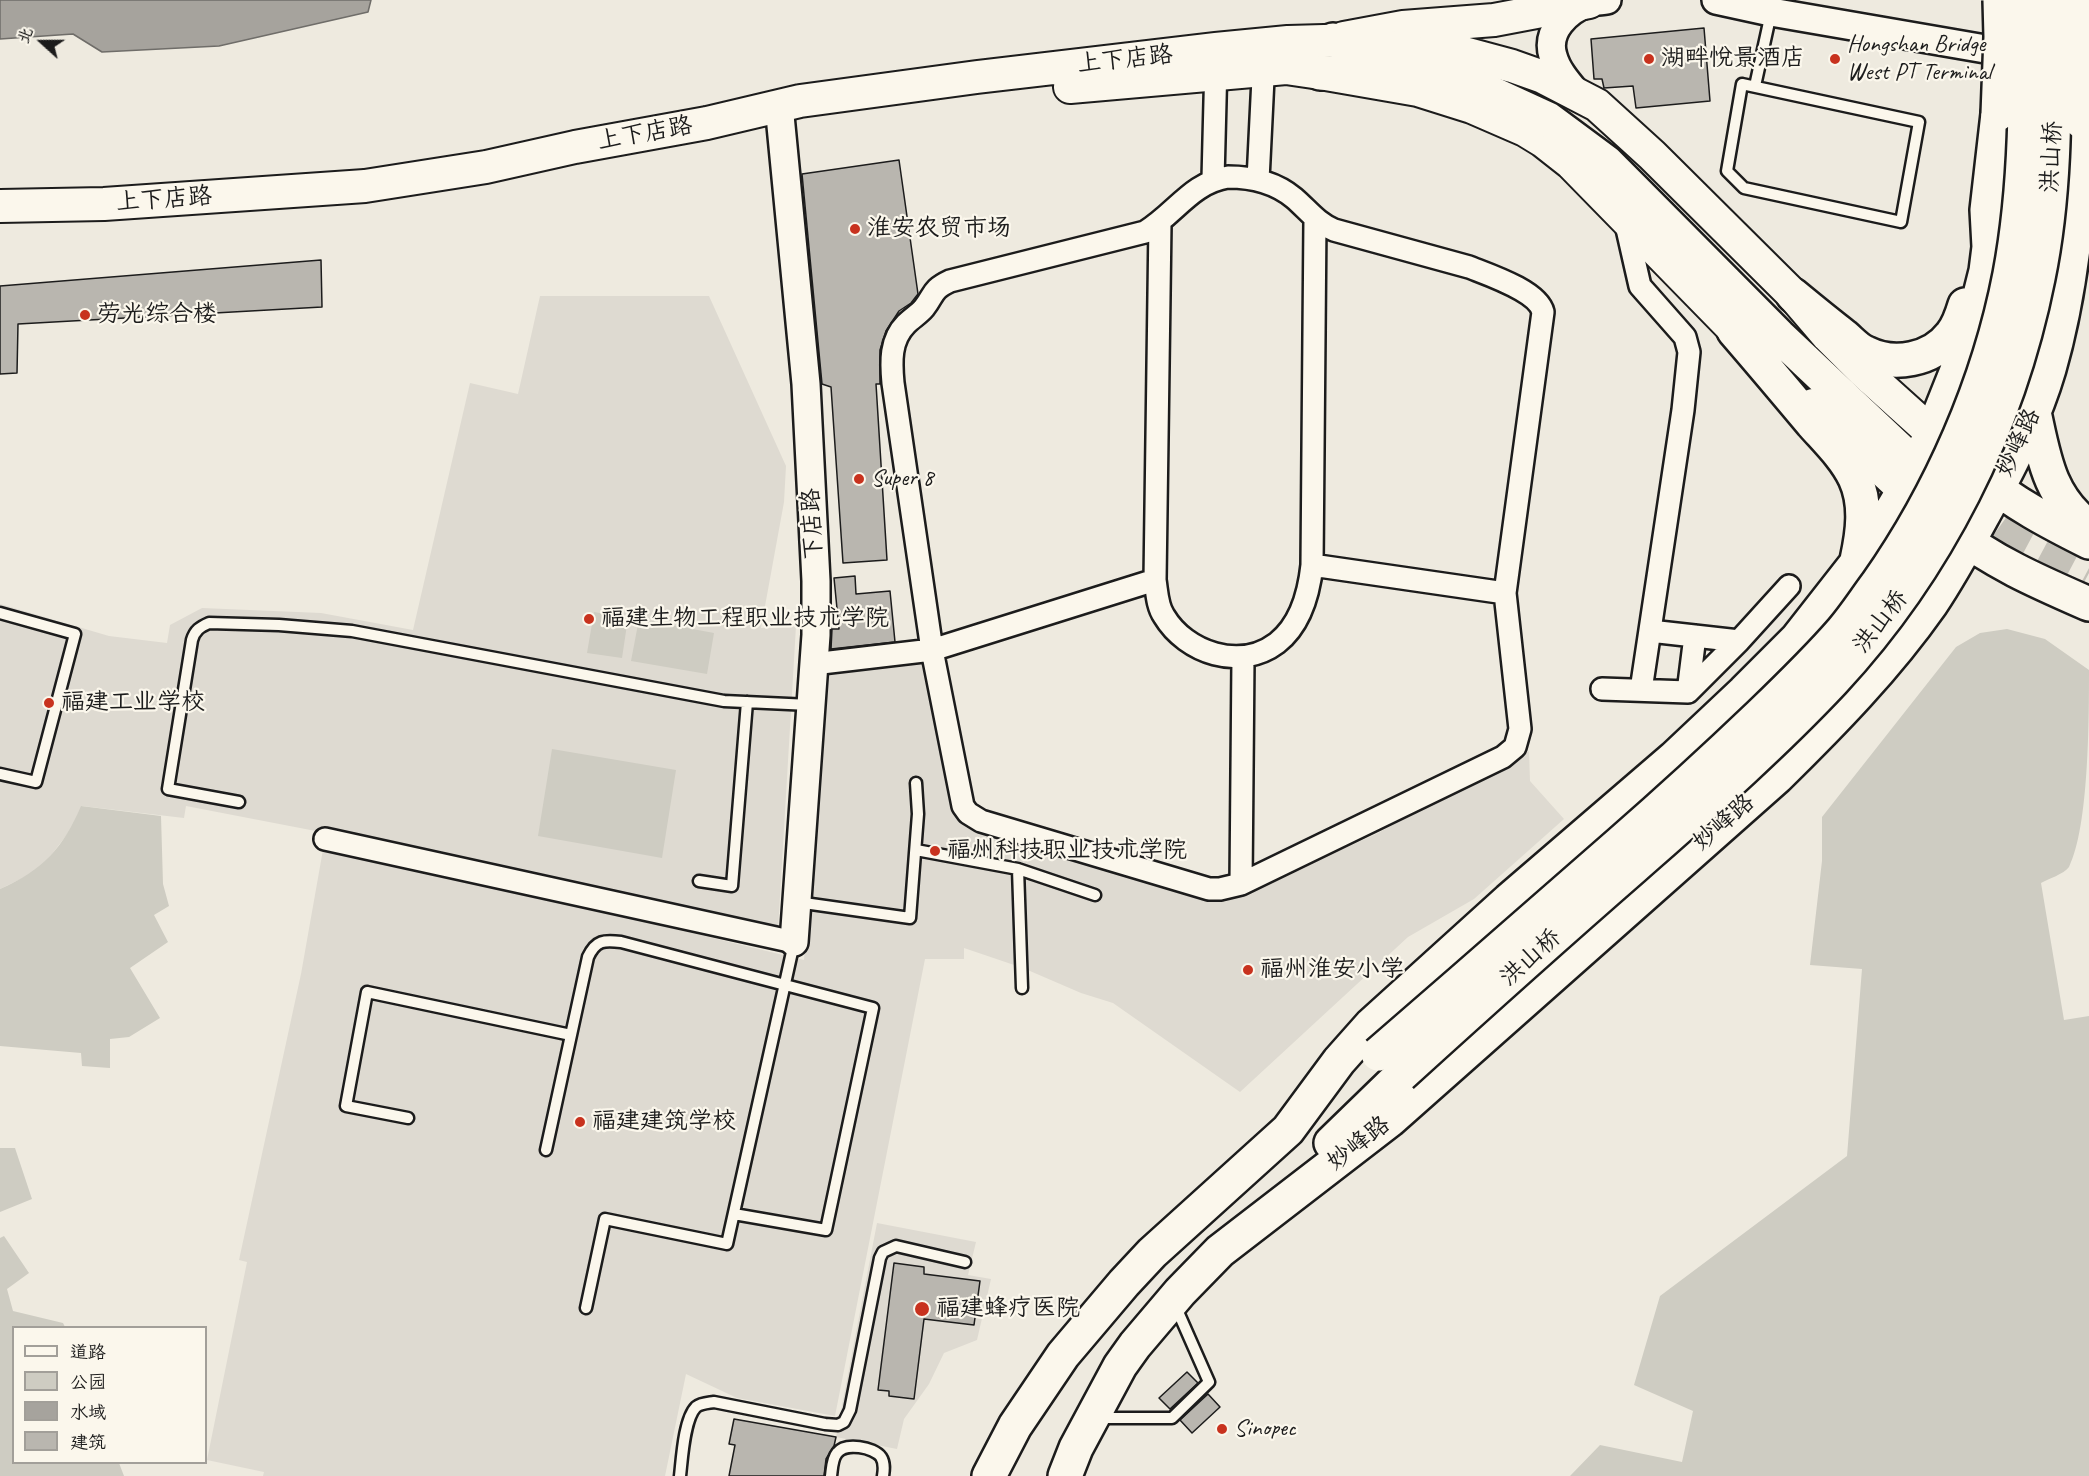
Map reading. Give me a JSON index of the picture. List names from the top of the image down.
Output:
{
  "streets": {
    "main road": ["上下店路", "洪山桥", "妙峰路"],
    "street": ["下店路"]
  },
  "crossings": [
    ["上下店路", "下店路"]
  ],
  "places": [
    "湖畔悦景酒店",
    "Hongshan Bridge West PT Terminal",
    "淮安农贸市场",
    "劳光综合楼",
    "Super 8",
    "福建生物工程职业技术学院",
    "福建工业学校",
    "福州科技职业技术学院",
    "福州淮安小学",
    "福建建筑学校",
    "福建蜂疗医院",
    "Sinopec"
  ],
  "legend": [
    "道路",
    "公园",
    "水域",
    "建筑"
  ],
  "north": "left"
}
